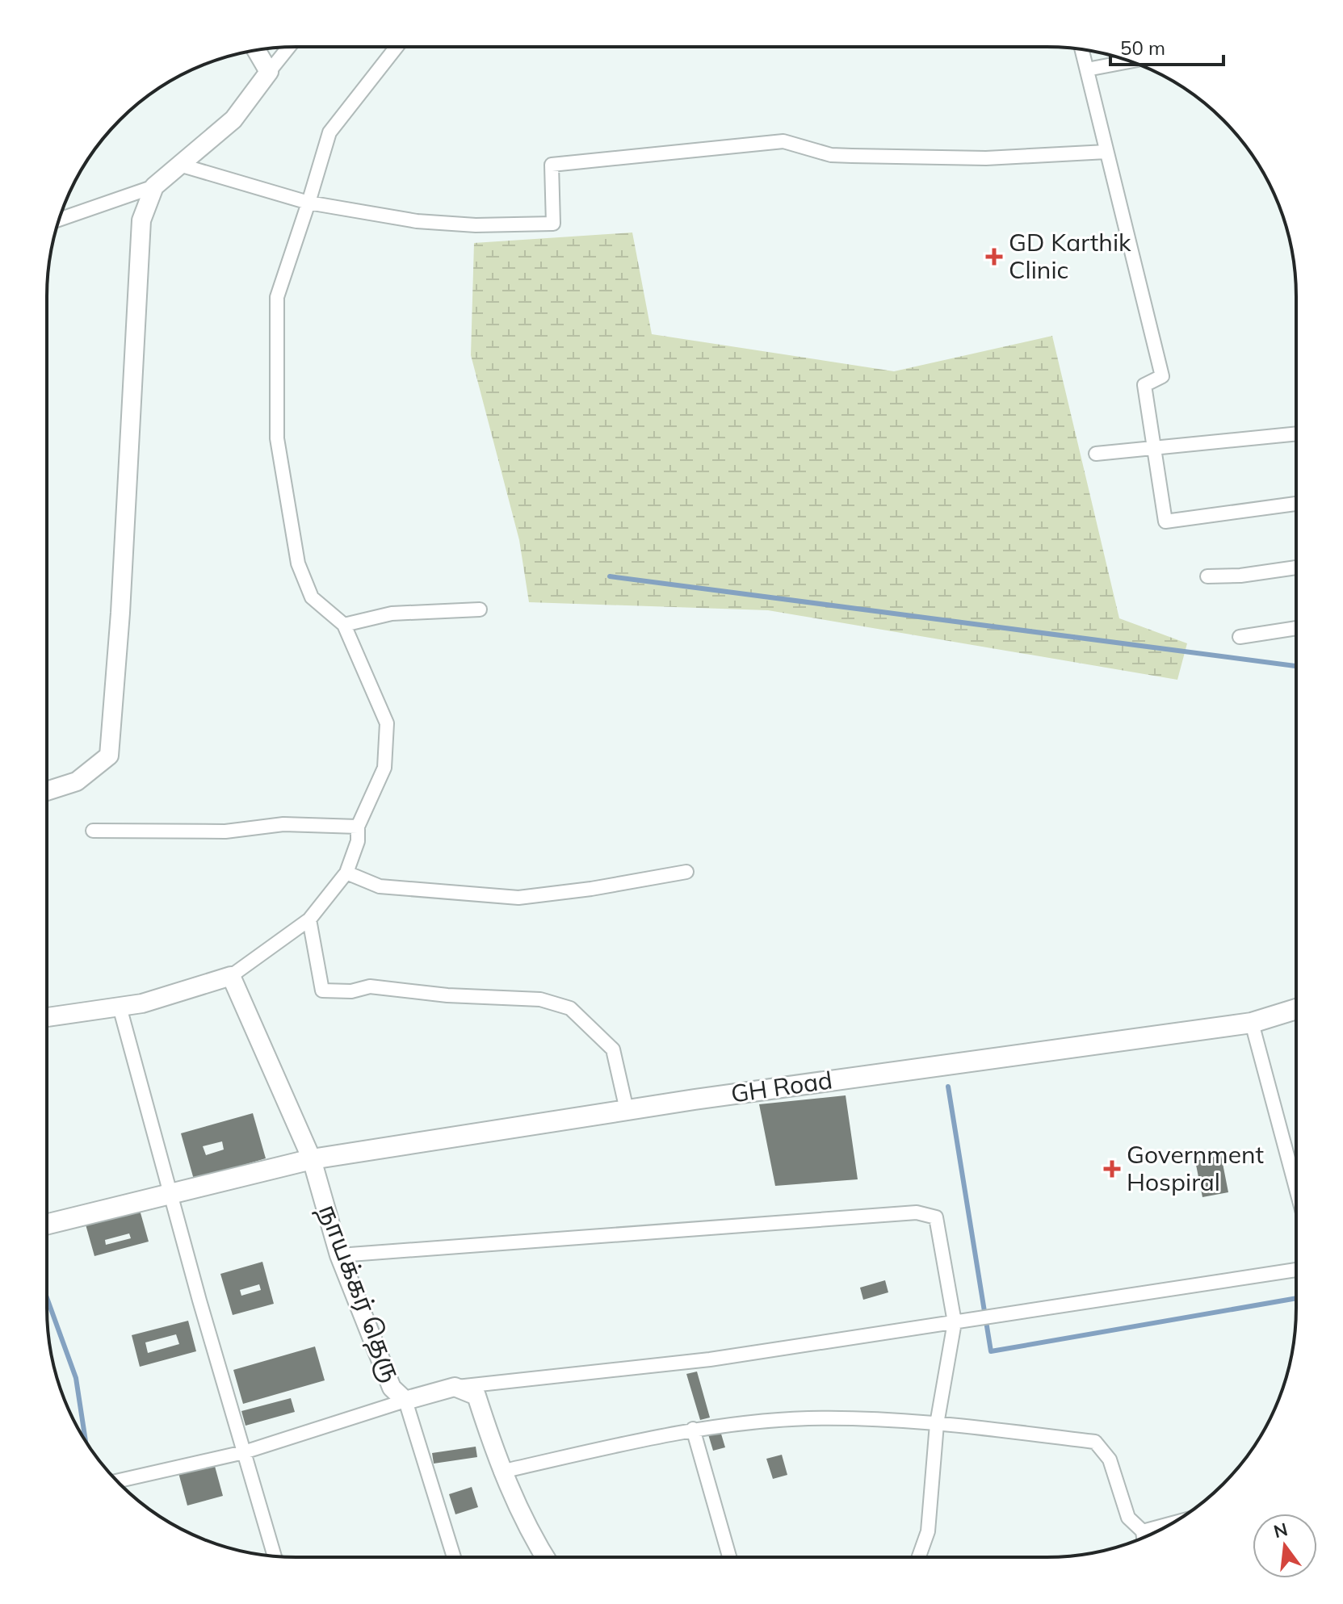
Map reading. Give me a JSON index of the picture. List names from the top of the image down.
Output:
{
  "streets": {
    "main road": ["GH Road"],
    "street": ["நாயக்கர் தெரு"]
  },
  "crossings": [
    ["GH Road", "நாயக்கர் தெரு"]
  ],
  "places": {
    "health": ["GD Karthik Clinic", "Government Hospiral"]
  },
  "scale_bar": "50 m",
  "north": "top"
}
